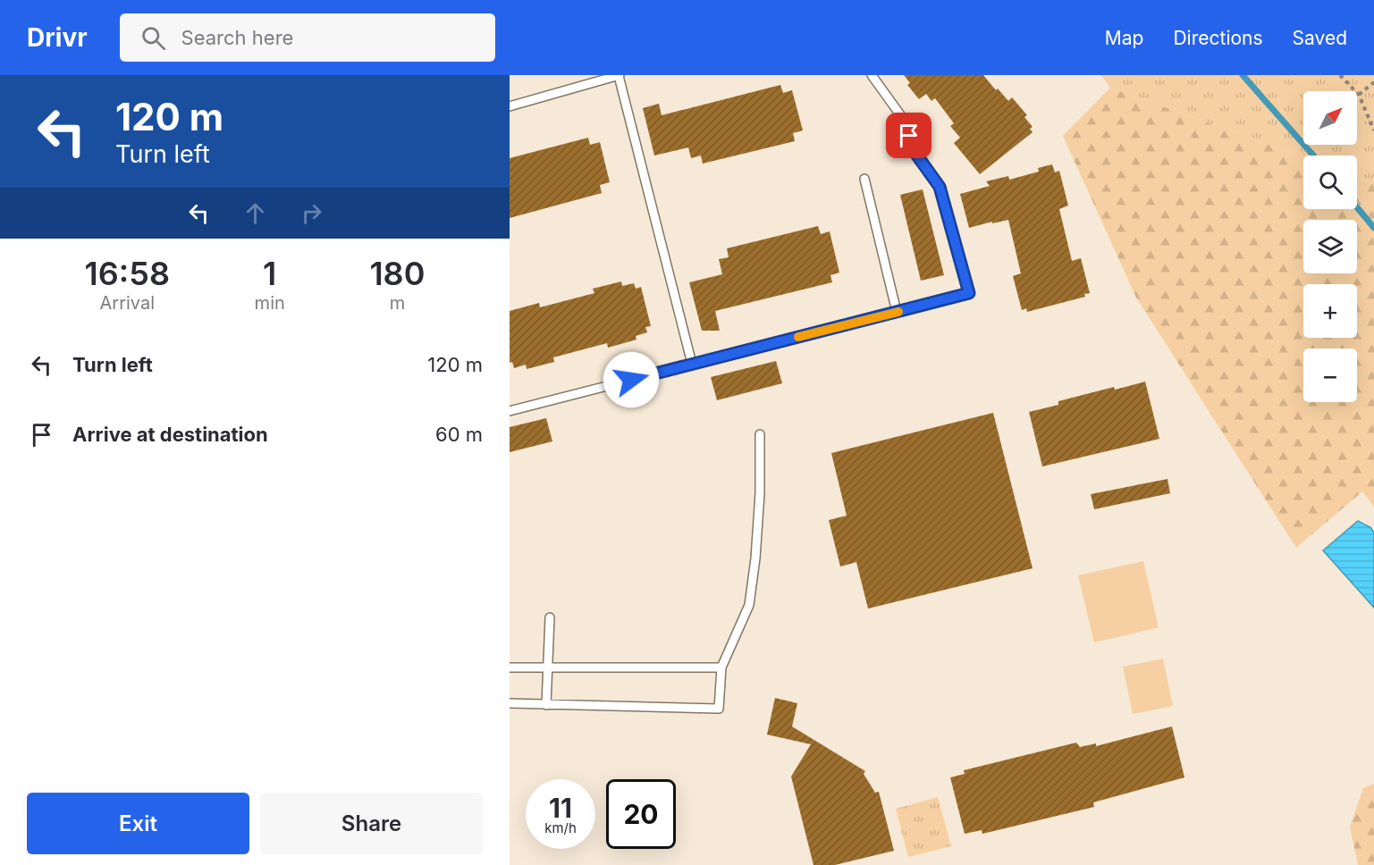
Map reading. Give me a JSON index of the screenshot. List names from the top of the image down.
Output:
{
  "north": "top right",
  "page": {
    "header": "Drivr",
    "search": "Search here",
    "nav": ["Map", "Directions", "Saved"],
    "turn": ["120 m", "Turn left"],
    "map_buttons": ["+", "−"],
    "eta": [
      "16:58",
      "Arrival",
      "1",
      "min",
      "180",
      "m"
    ],
    "list": [
      {
        "name": "Turn left",
        "value": "120 m"
      },
      {
        "name": "Arrive at destination",
        "value": "60 m"
      }
    ],
    "speed": "11 km/h",
    "limit": "20",
    "buttons": ["Exit", "Share"]
  }
}
